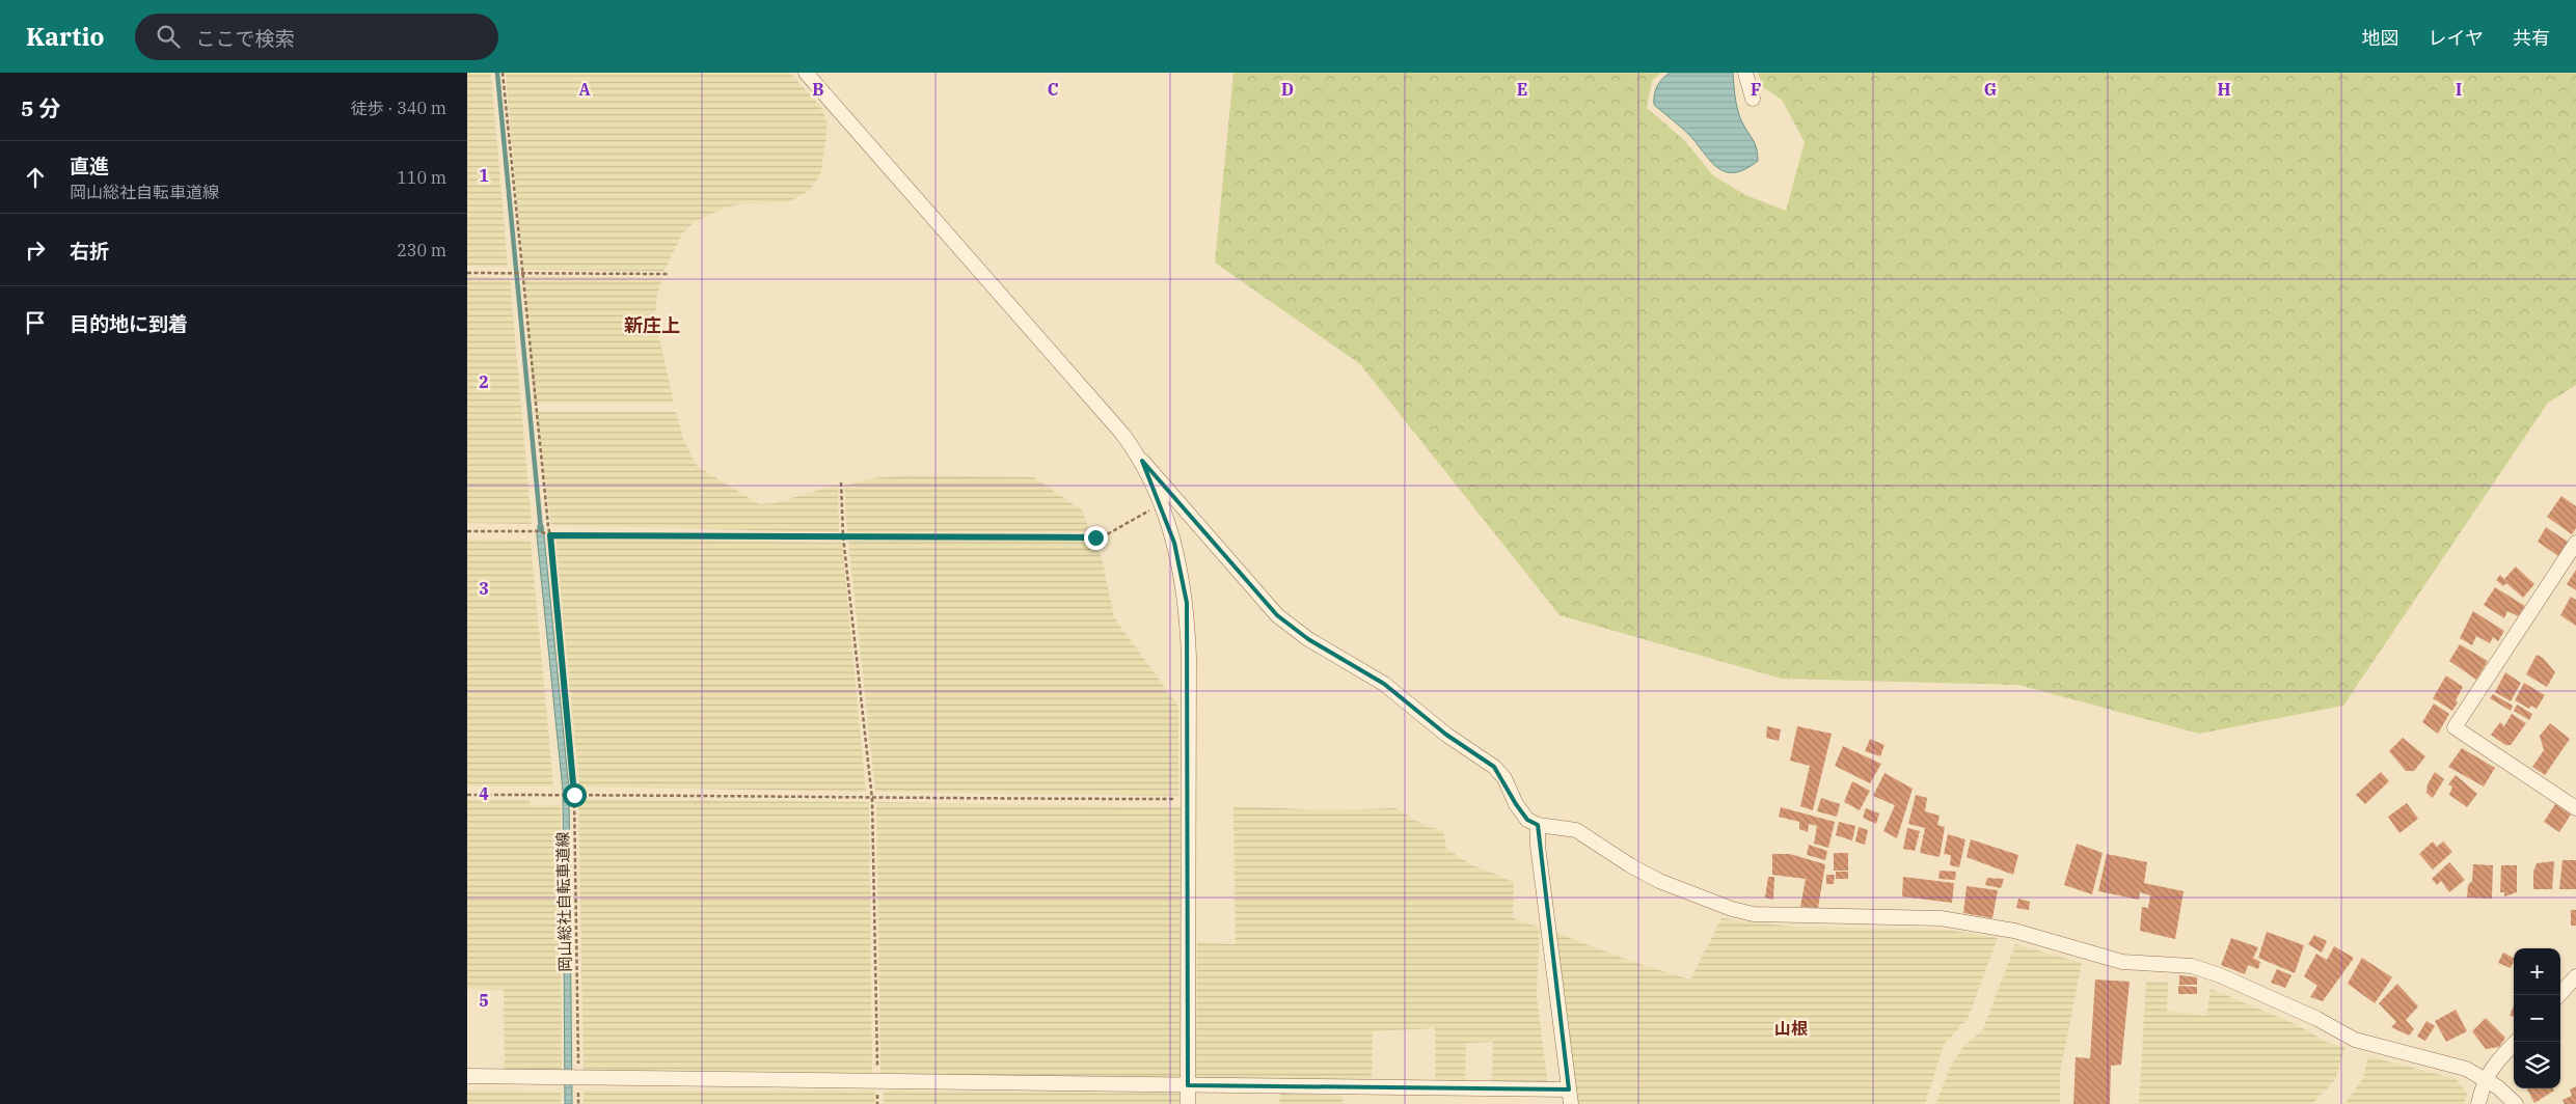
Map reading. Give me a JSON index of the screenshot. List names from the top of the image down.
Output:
{
  "streets": {
    "path": ["岡山総社自転車道線"]
  },
  "districts": ["新庄上", "山根"],
  "page": {
    "header": "Kartio",
    "search": "ここで検索",
    "nav": ["地図", "レイヤ", "共有"],
    "heading": ["5 分", "徒歩 · 340 m"],
    "list": [
      ["直進", "岡山総社自転車道線", "110 m"],
      ["右折", "230 m"],
      "目的地に到着"
    ],
    "map_buttons": ["+", "−"]
  },
  "grid": {
    "columns": [
      "A",
      "B",
      "C",
      "D",
      "E",
      "F",
      "G",
      "H",
      "I"
    ],
    "rows": [
      "1",
      "2",
      "3",
      "4",
      "5"
    ]
  }
}
